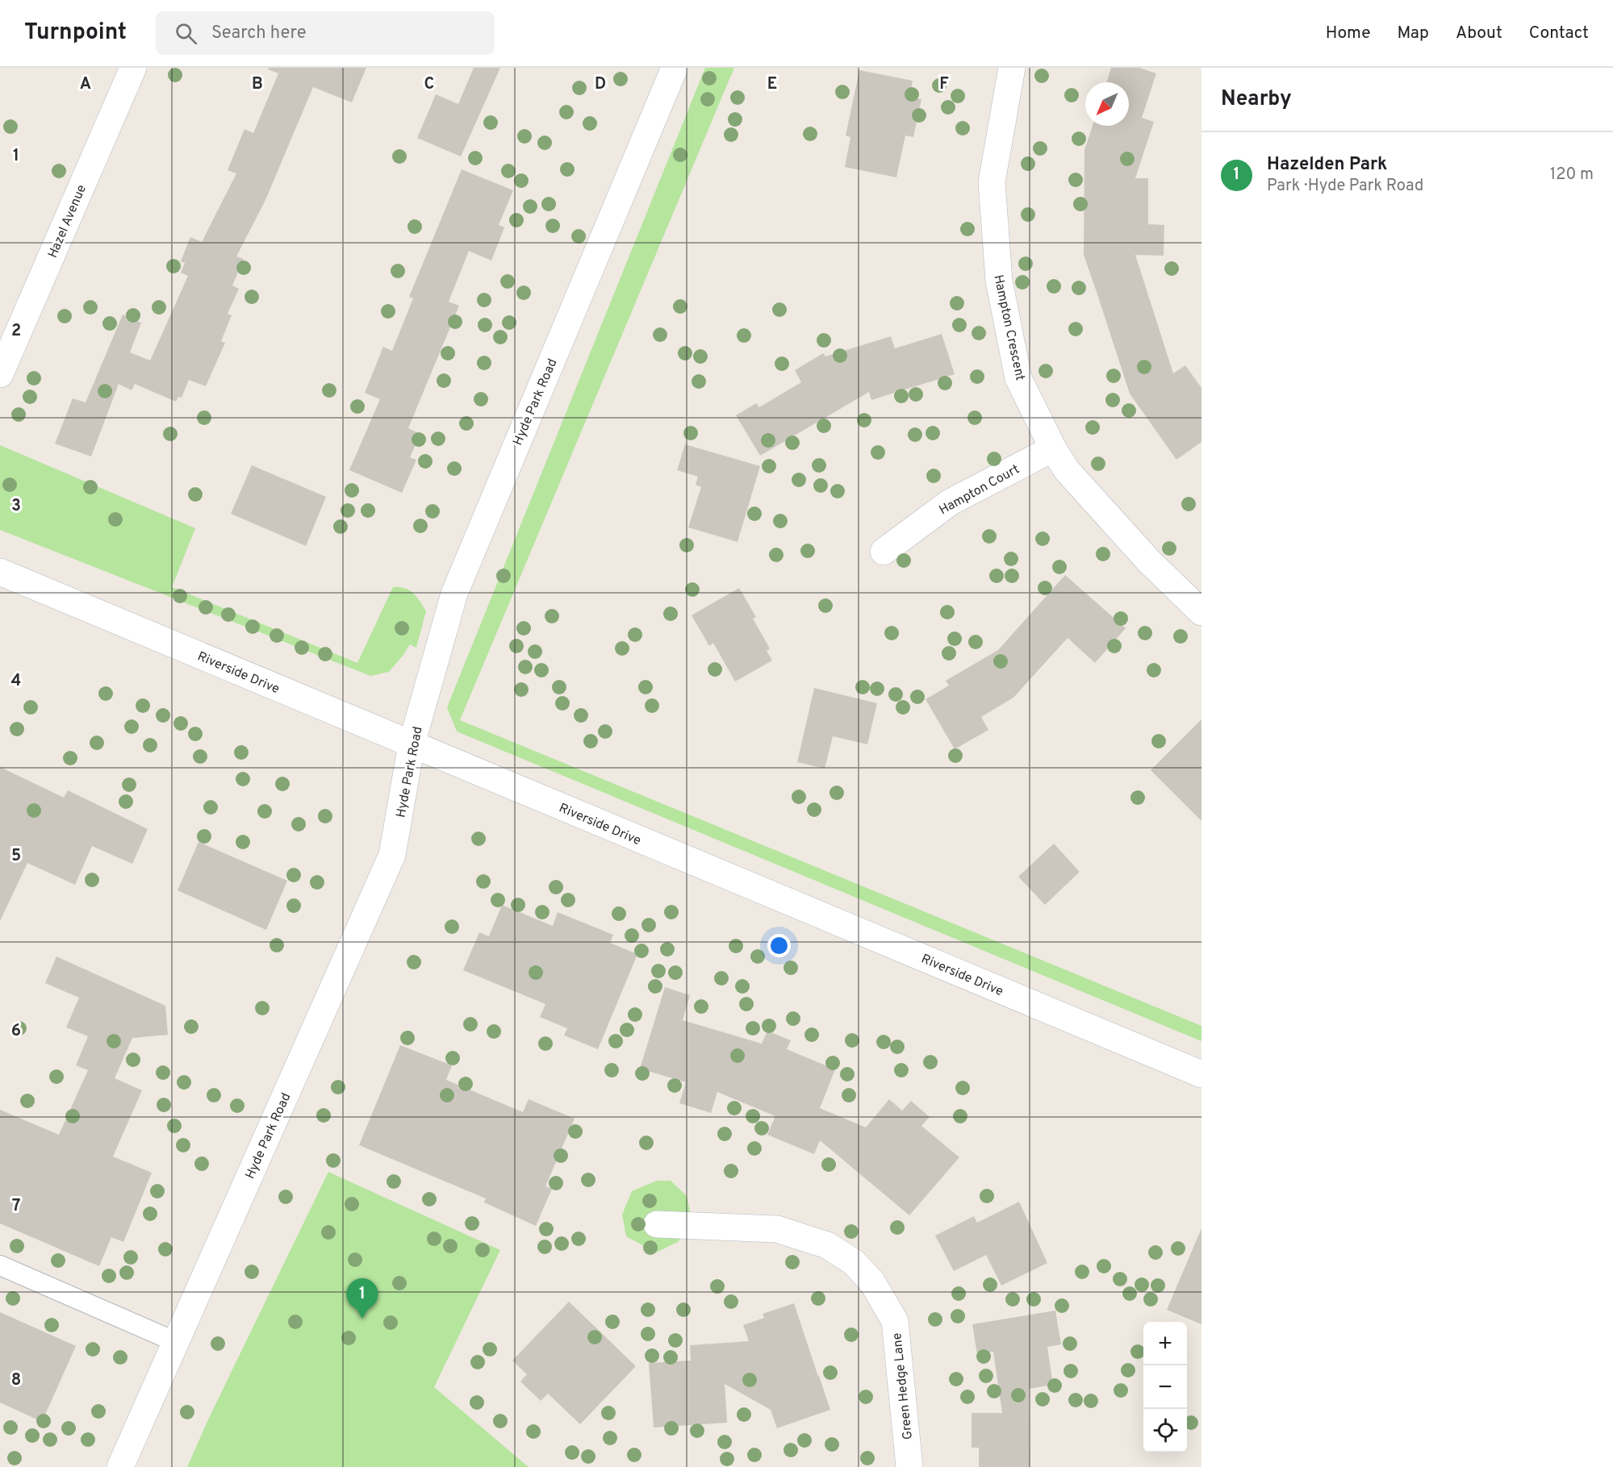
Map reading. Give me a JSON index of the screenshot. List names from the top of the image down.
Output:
{
  "streets": {
    "street": [
      "Hazel Avenue",
      "Hampton Crescent",
      "Hyde Park Road",
      "Hampton Court",
      "Riverside Drive",
      "Green Hedge Lane"
    ]
  },
  "crossings": [
    ["Hampton Crescent", "Hampton Court"],
    ["Hyde Park Road", "Riverside Drive"]
  ],
  "north": "bottom left",
  "page": {
    "header": "Turnpoint",
    "search": "Search here",
    "nav": [
      "Home",
      "Map",
      "About",
      "Contact"
    ],
    "heading": "Nearby",
    "list": [
      {
        "mark": "1",
        "name": "Hazelden Park",
        "note": "Park · Hyde Park Road",
        "value": "120 m"
      }
    ],
    "pins": "1",
    "map_buttons": ["+", "−"]
  },
  "grid": {
    "columns": [
      "A",
      "B",
      "C",
      "D",
      "E",
      "F"
    ],
    "rows": [
      "1",
      "2",
      "3",
      "4",
      "5",
      "6",
      "7",
      "8"
    ]
  }
}
